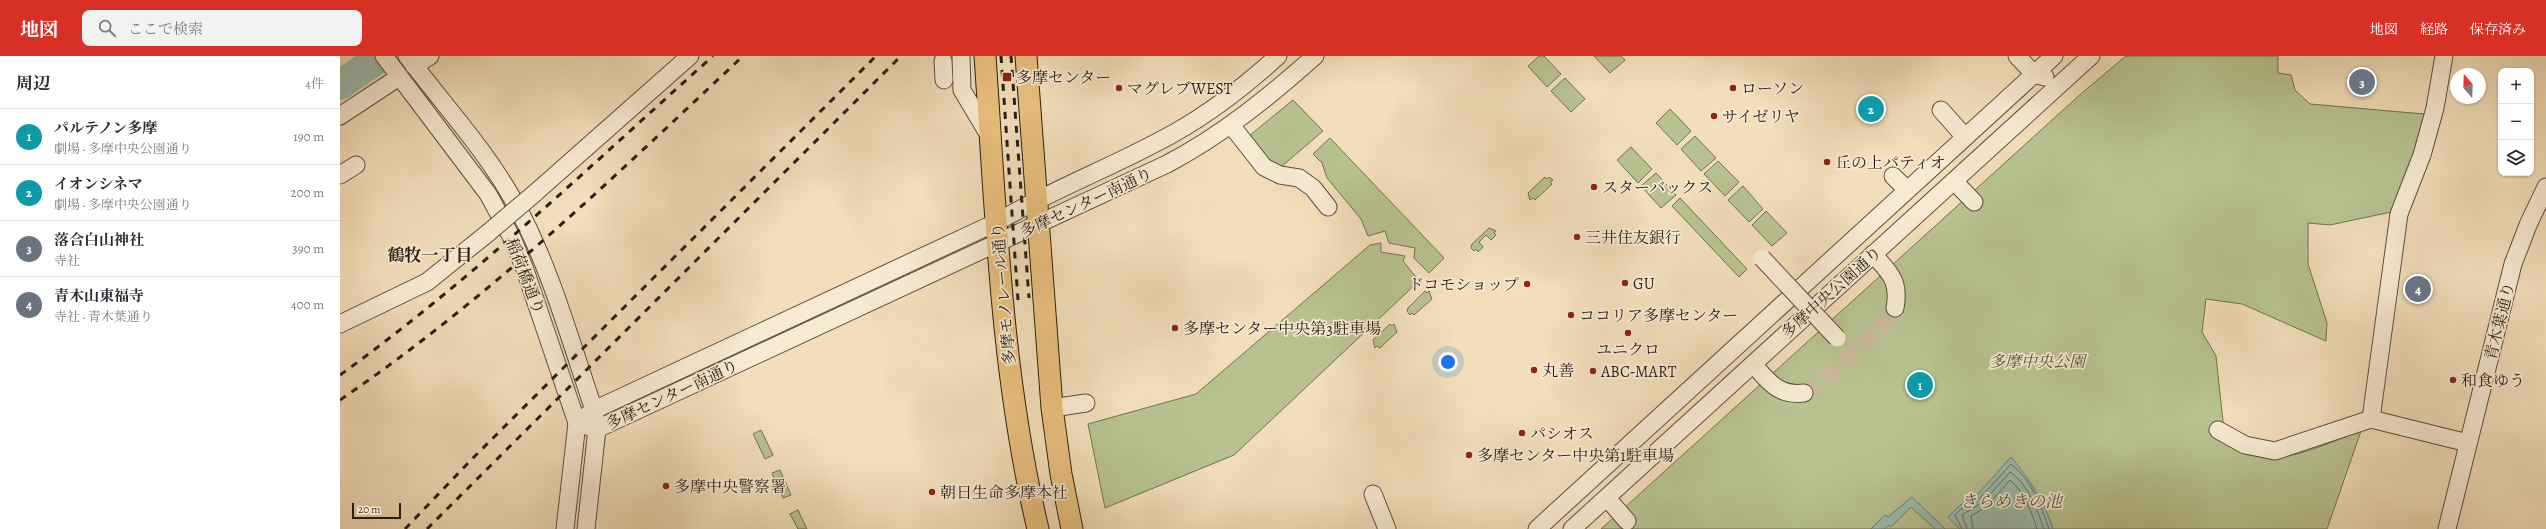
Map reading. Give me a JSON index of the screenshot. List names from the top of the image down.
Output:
{
  "streets": {
    "main road": ["多摩モノレール通り"],
    "street": [
      "多摩センター南通り",
      "稲荷橋通り",
      "多摩中央公園通り",
      "青木葉通り"
    ]
  },
  "crossings": [
    ["多摩センター南通り", "稲荷橋通り"],
    ["多摩センター南通り", "多摩モノレール通り"]
  ],
  "districts": ["鶴牧一丁目"],
  "water": ["きらめきの池"],
  "parks": ["多摩中央公園"],
  "places": {
    "transit": ["多摩センター"],
    "other": [
      "マグレブWEST",
      "ローソン",
      "サイゼリヤ",
      "丘の上パティオ",
      "スターバックス",
      "三井住友銀行",
      "GU",
      "ドコモショップ",
      "ココリア多摩センター",
      "多摩センター中央第3駐車場",
      "ユニクロ",
      "丸善",
      "ABC-MART",
      "和食ゆう",
      "パシオス",
      "多摩センター中央第1駐車場",
      "多摩中央警察署",
      "朝日生命多摩本社"
    ]
  },
  "scale_bar": "20 m",
  "north": "top",
  "page": {
    "header": "地図",
    "search": "ここで検索",
    "nav": ["地図", "経路", "保存済み"],
    "heading": ["周辺", "4件"],
    "pins": [
      "3",
      "2",
      "4",
      "1"
    ],
    "map_buttons": ["+", "−"],
    "list": [
      {
        "mark": "1",
        "name": "パルテノン多摩",
        "note": "劇場 · 多摩中央公園通り",
        "value": "190 m"
      },
      {
        "mark": "2",
        "name": "イオンシネマ",
        "note": "劇場 · 多摩中央公園通り",
        "value": "200 m"
      },
      {
        "mark": "3",
        "name": "落合白山神社",
        "note": "寺社",
        "value": "390 m"
      },
      {
        "mark": "4",
        "name": "青木山東福寺",
        "note": "寺社 · 青木葉通り",
        "value": "400 m"
      }
    ],
    "scale": "20 m"
  }
}
